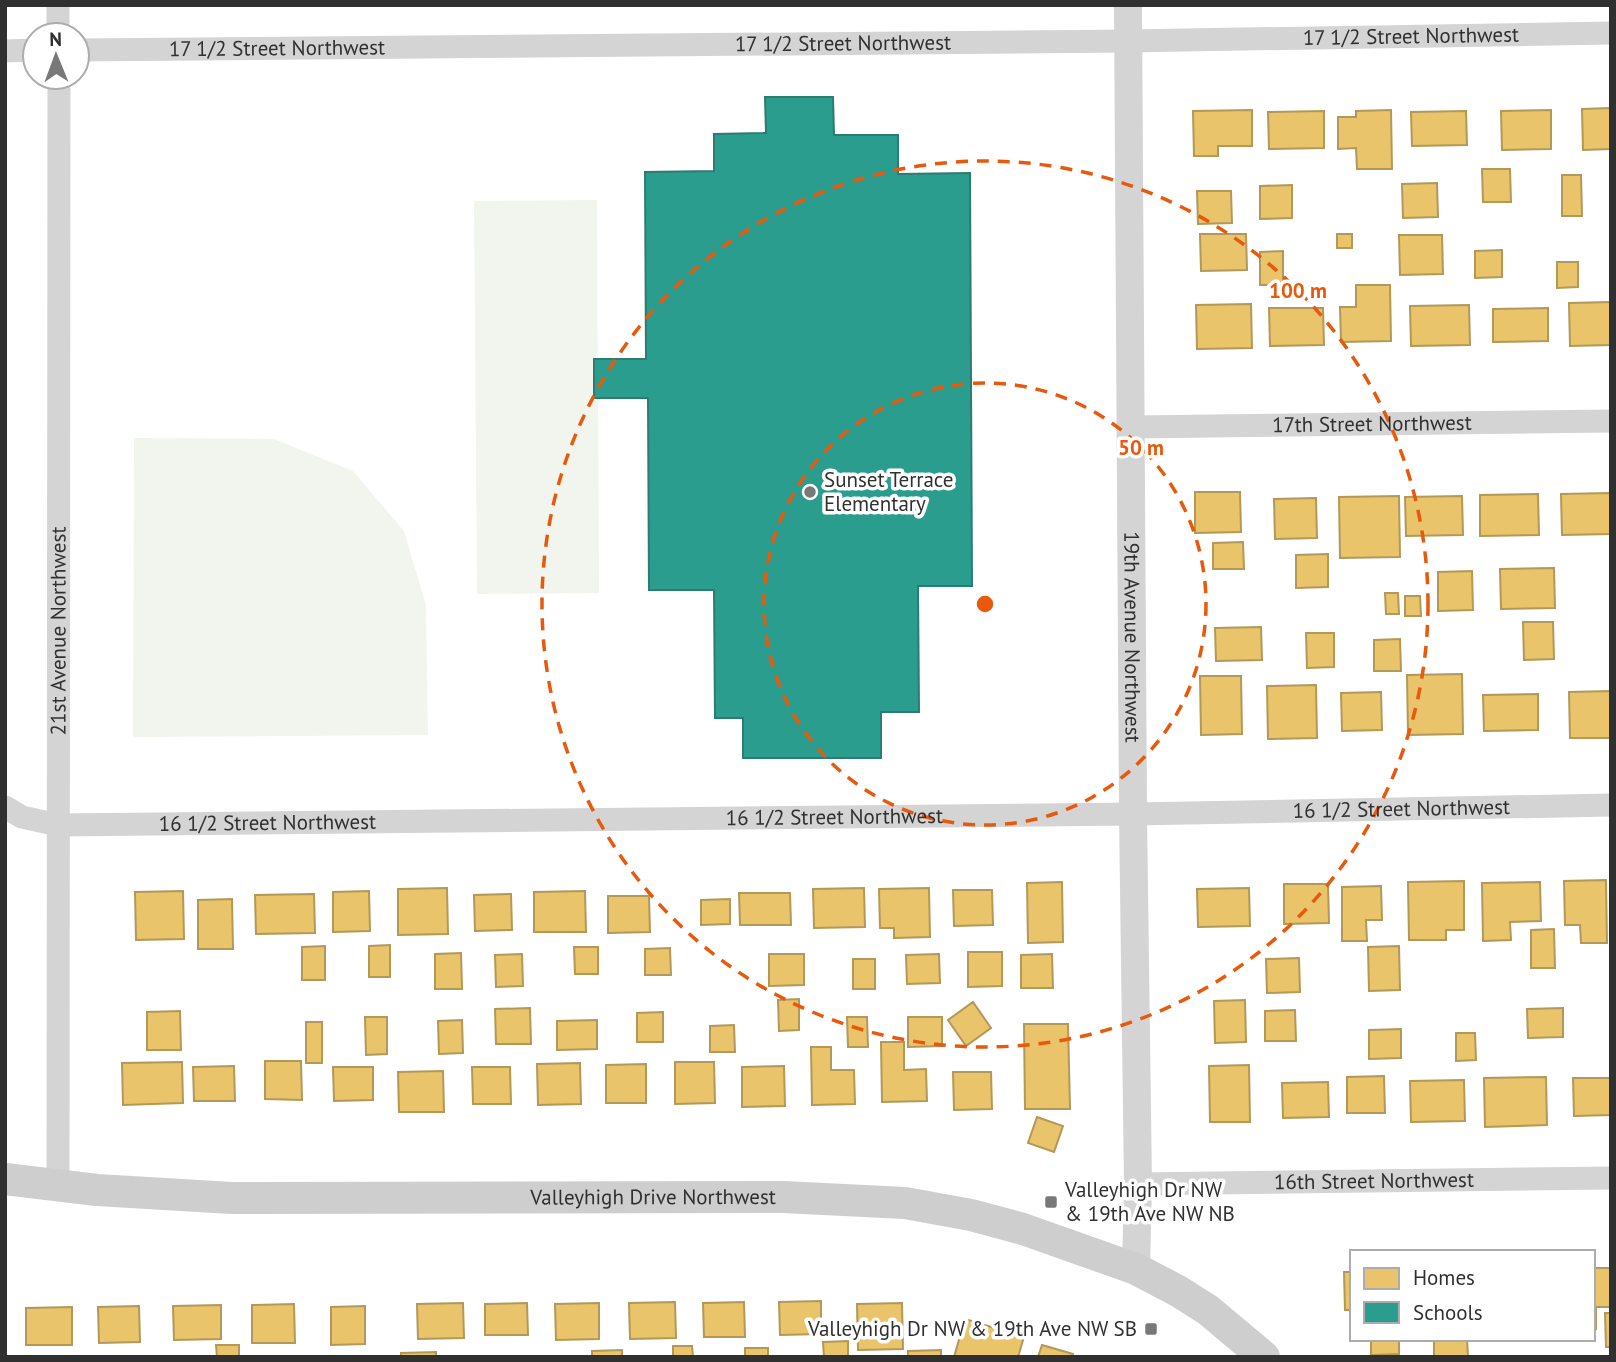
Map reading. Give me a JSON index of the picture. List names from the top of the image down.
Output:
{
  "streets": {
    "main road": ["Valleyhigh Drive Northwest"],
    "street": [
      "17 1/2 Street Northwest",
      "17th Street Northwest",
      "21st Avenue Northwest",
      "19th Avenue Northwest",
      "16 1/2 Street Northwest",
      "16th Street Northwest"
    ]
  },
  "crossings": [
    ["17 1/2 Street Northwest", "19th Avenue Northwest"],
    ["17th Street Northwest", "19th Avenue Northwest"],
    ["21st Avenue Northwest", "16 1/2 Street Northwest"],
    ["21st Avenue Northwest", "Valleyhigh Drive Northwest"],
    ["19th Avenue Northwest", "16 1/2 Street Northwest"],
    ["19th Avenue Northwest", "16th Street Northwest"],
    ["19th Avenue Northwest", "Valleyhigh Drive Northwest"]
  ],
  "places": {
    "other": ["Sunset Terrace Elementary"],
    "transit": ["Valleyhigh Dr NW & 19th Ave NW NB", "Valleyhigh Dr NW & 19th Ave NW SB"]
  },
  "legend": ["Homes", "Schools"],
  "north": "top",
  "rings": ["100 m", "50 m"]
}
